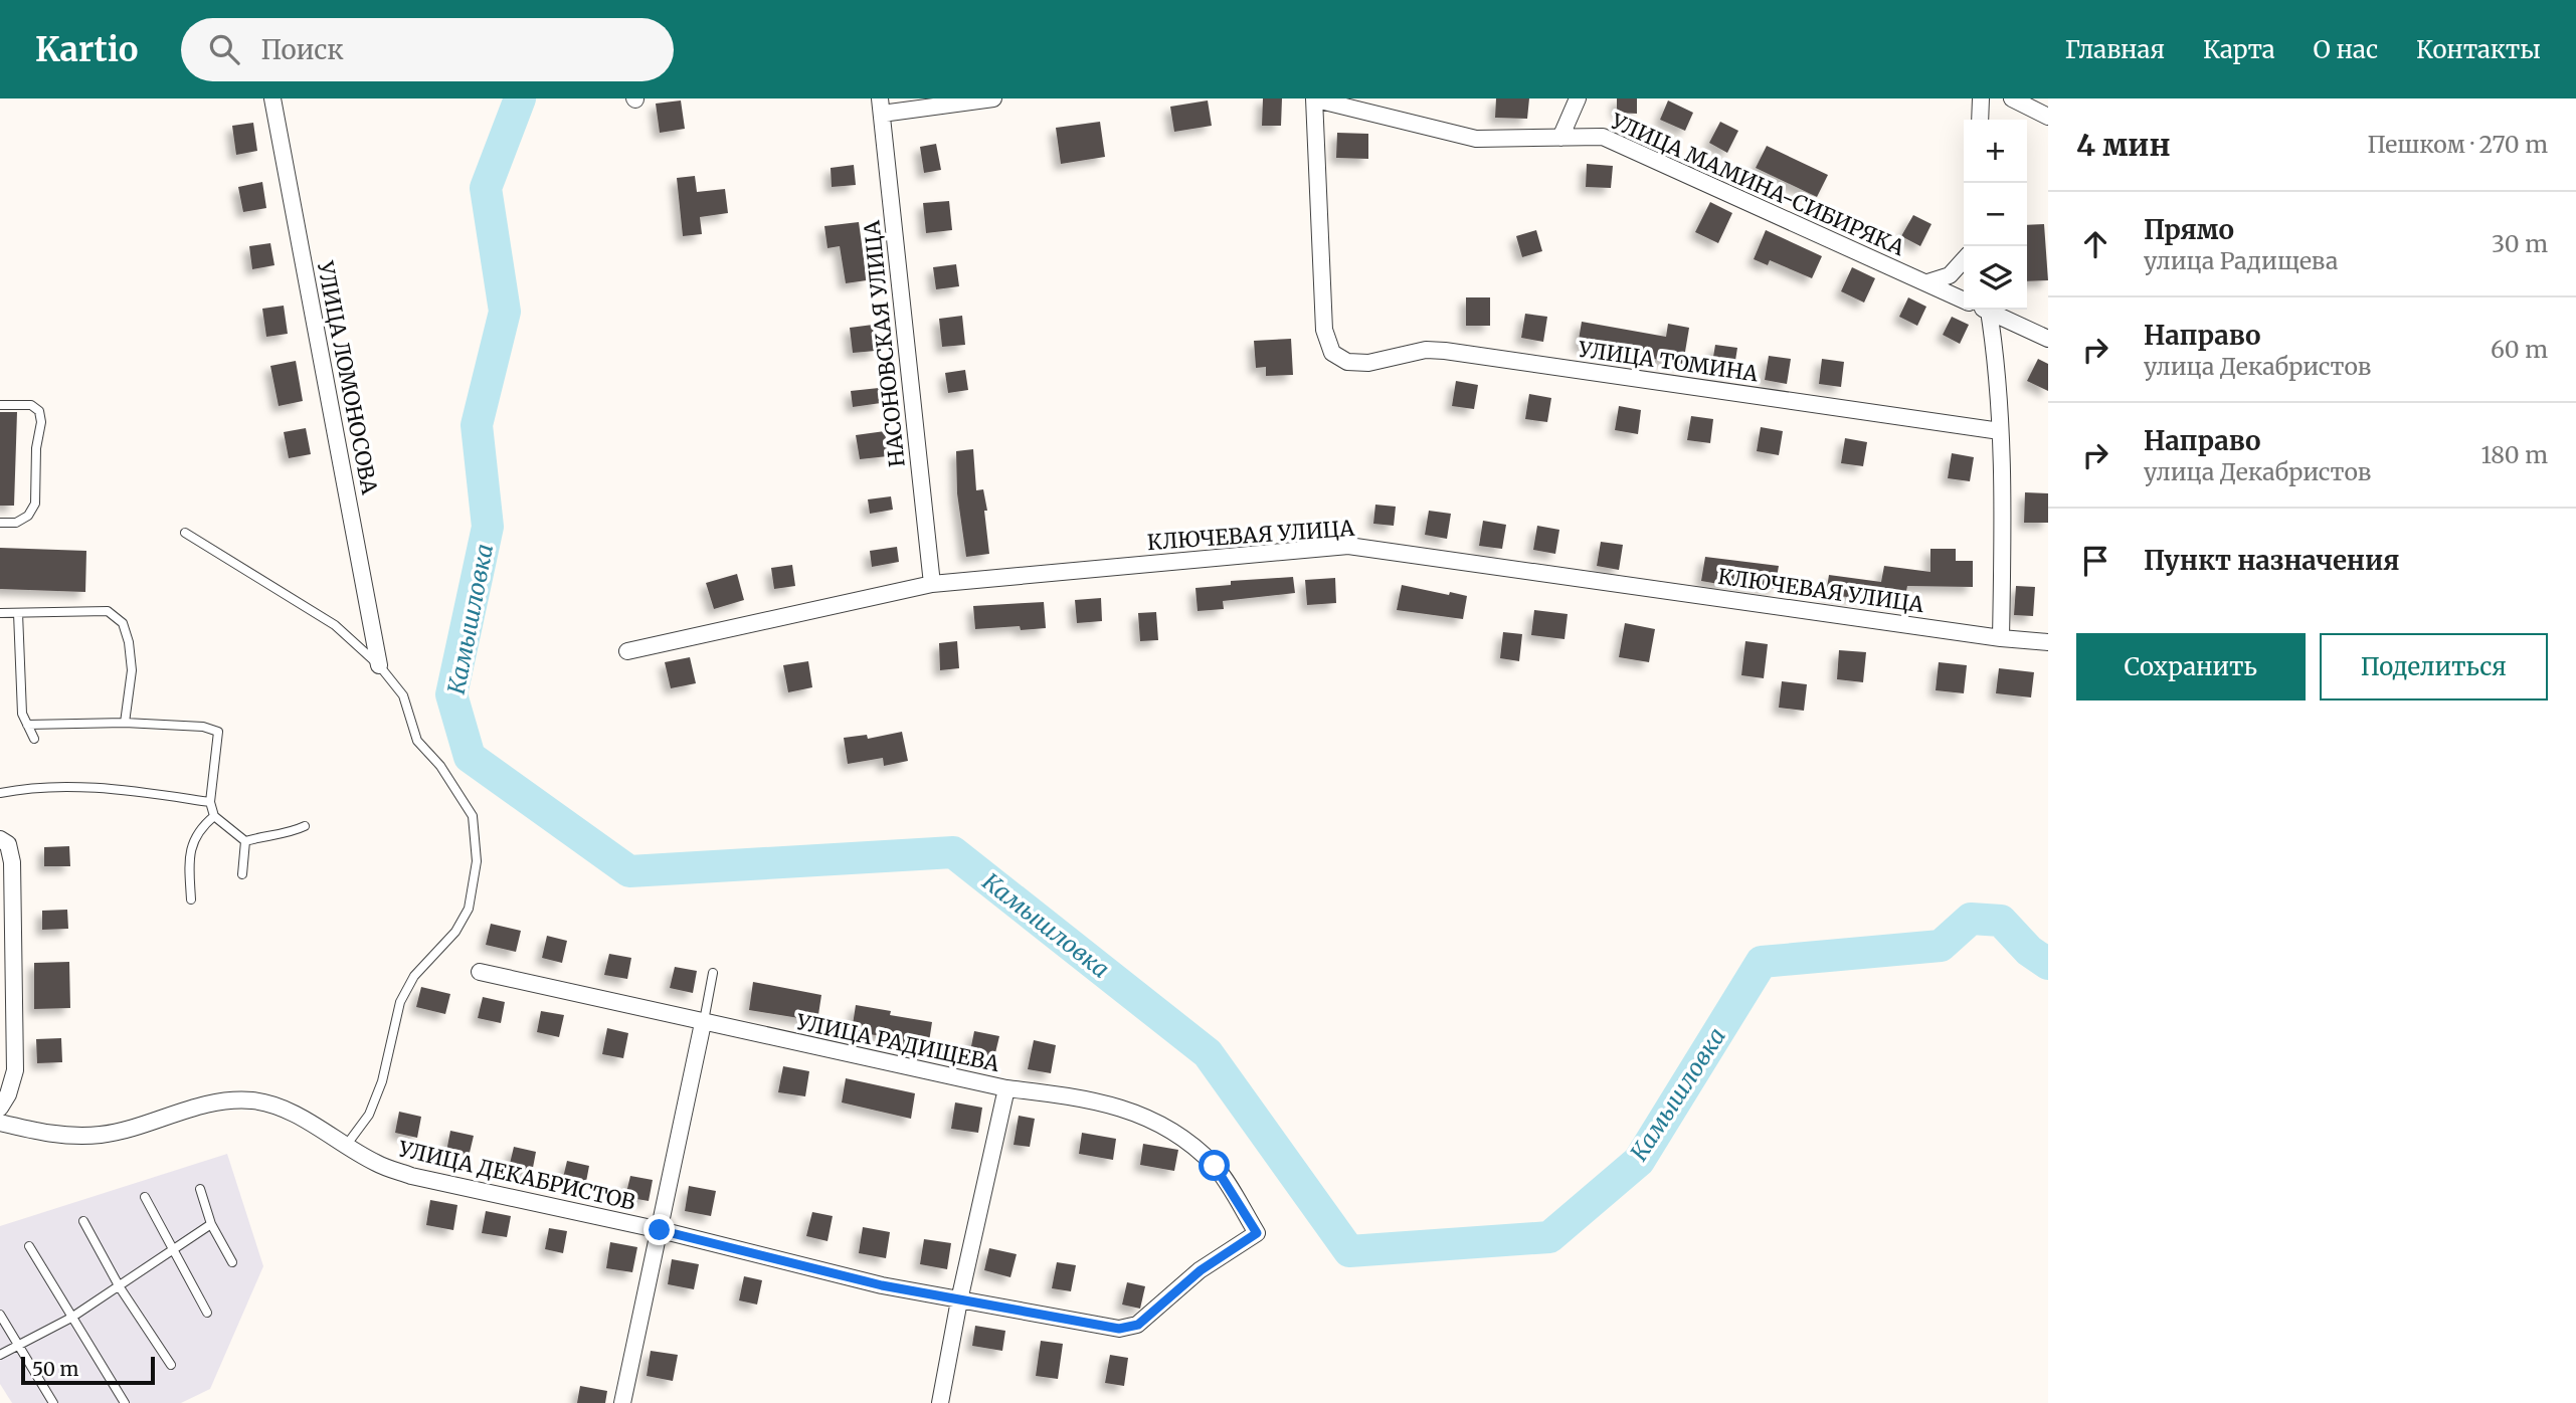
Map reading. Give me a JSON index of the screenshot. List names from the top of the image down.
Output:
{
  "streets": {
    "street": [
      "УЛИЦА МАМИНА-СИБИРЯКА",
      "НАСОНОВСКАЯ УЛИЦА",
      "УЛИЦА ТОМИНА",
      "УЛИЦА ЛОМОНОСОВА",
      "КЛЮЧЕВАЯ УЛИЦА",
      "УЛИЦА РАДИЩЕВА",
      "УЛИЦА ДЕКАБРИСТОВ"
    ]
  },
  "crossings": [
    ["УЛИЦА МАМИНА-СИБИРЯКА", "УЛИЦА ТОМИНА"],
    ["НАСОНОВСКАЯ УЛИЦА", "КЛЮЧЕВАЯ УЛИЦА"],
    ["УЛИЦА РАДИЩЕВА", "УЛИЦА ДЕКАБРИСТОВ"]
  ],
  "water": ["Камышловка"],
  "scale_bar": "50 m",
  "page": {
    "header": "Kartio",
    "search": "Поиск",
    "nav": [
      "Главная",
      "Карта",
      "О нас",
      "Контакты"
    ],
    "heading": ["4 мин", "Пешком · 270 m"],
    "map_buttons": ["+", "−"],
    "list": [
      ["Прямо", "улица Радищева", "30 m"],
      ["Направо", "улица Декабристов", "60 m"],
      ["Направо", "улица Декабристов", "180 m"],
      "Пункт назначения"
    ],
    "buttons": ["Сохранить", "Поделиться"],
    "scale": "50 m"
  }
}
